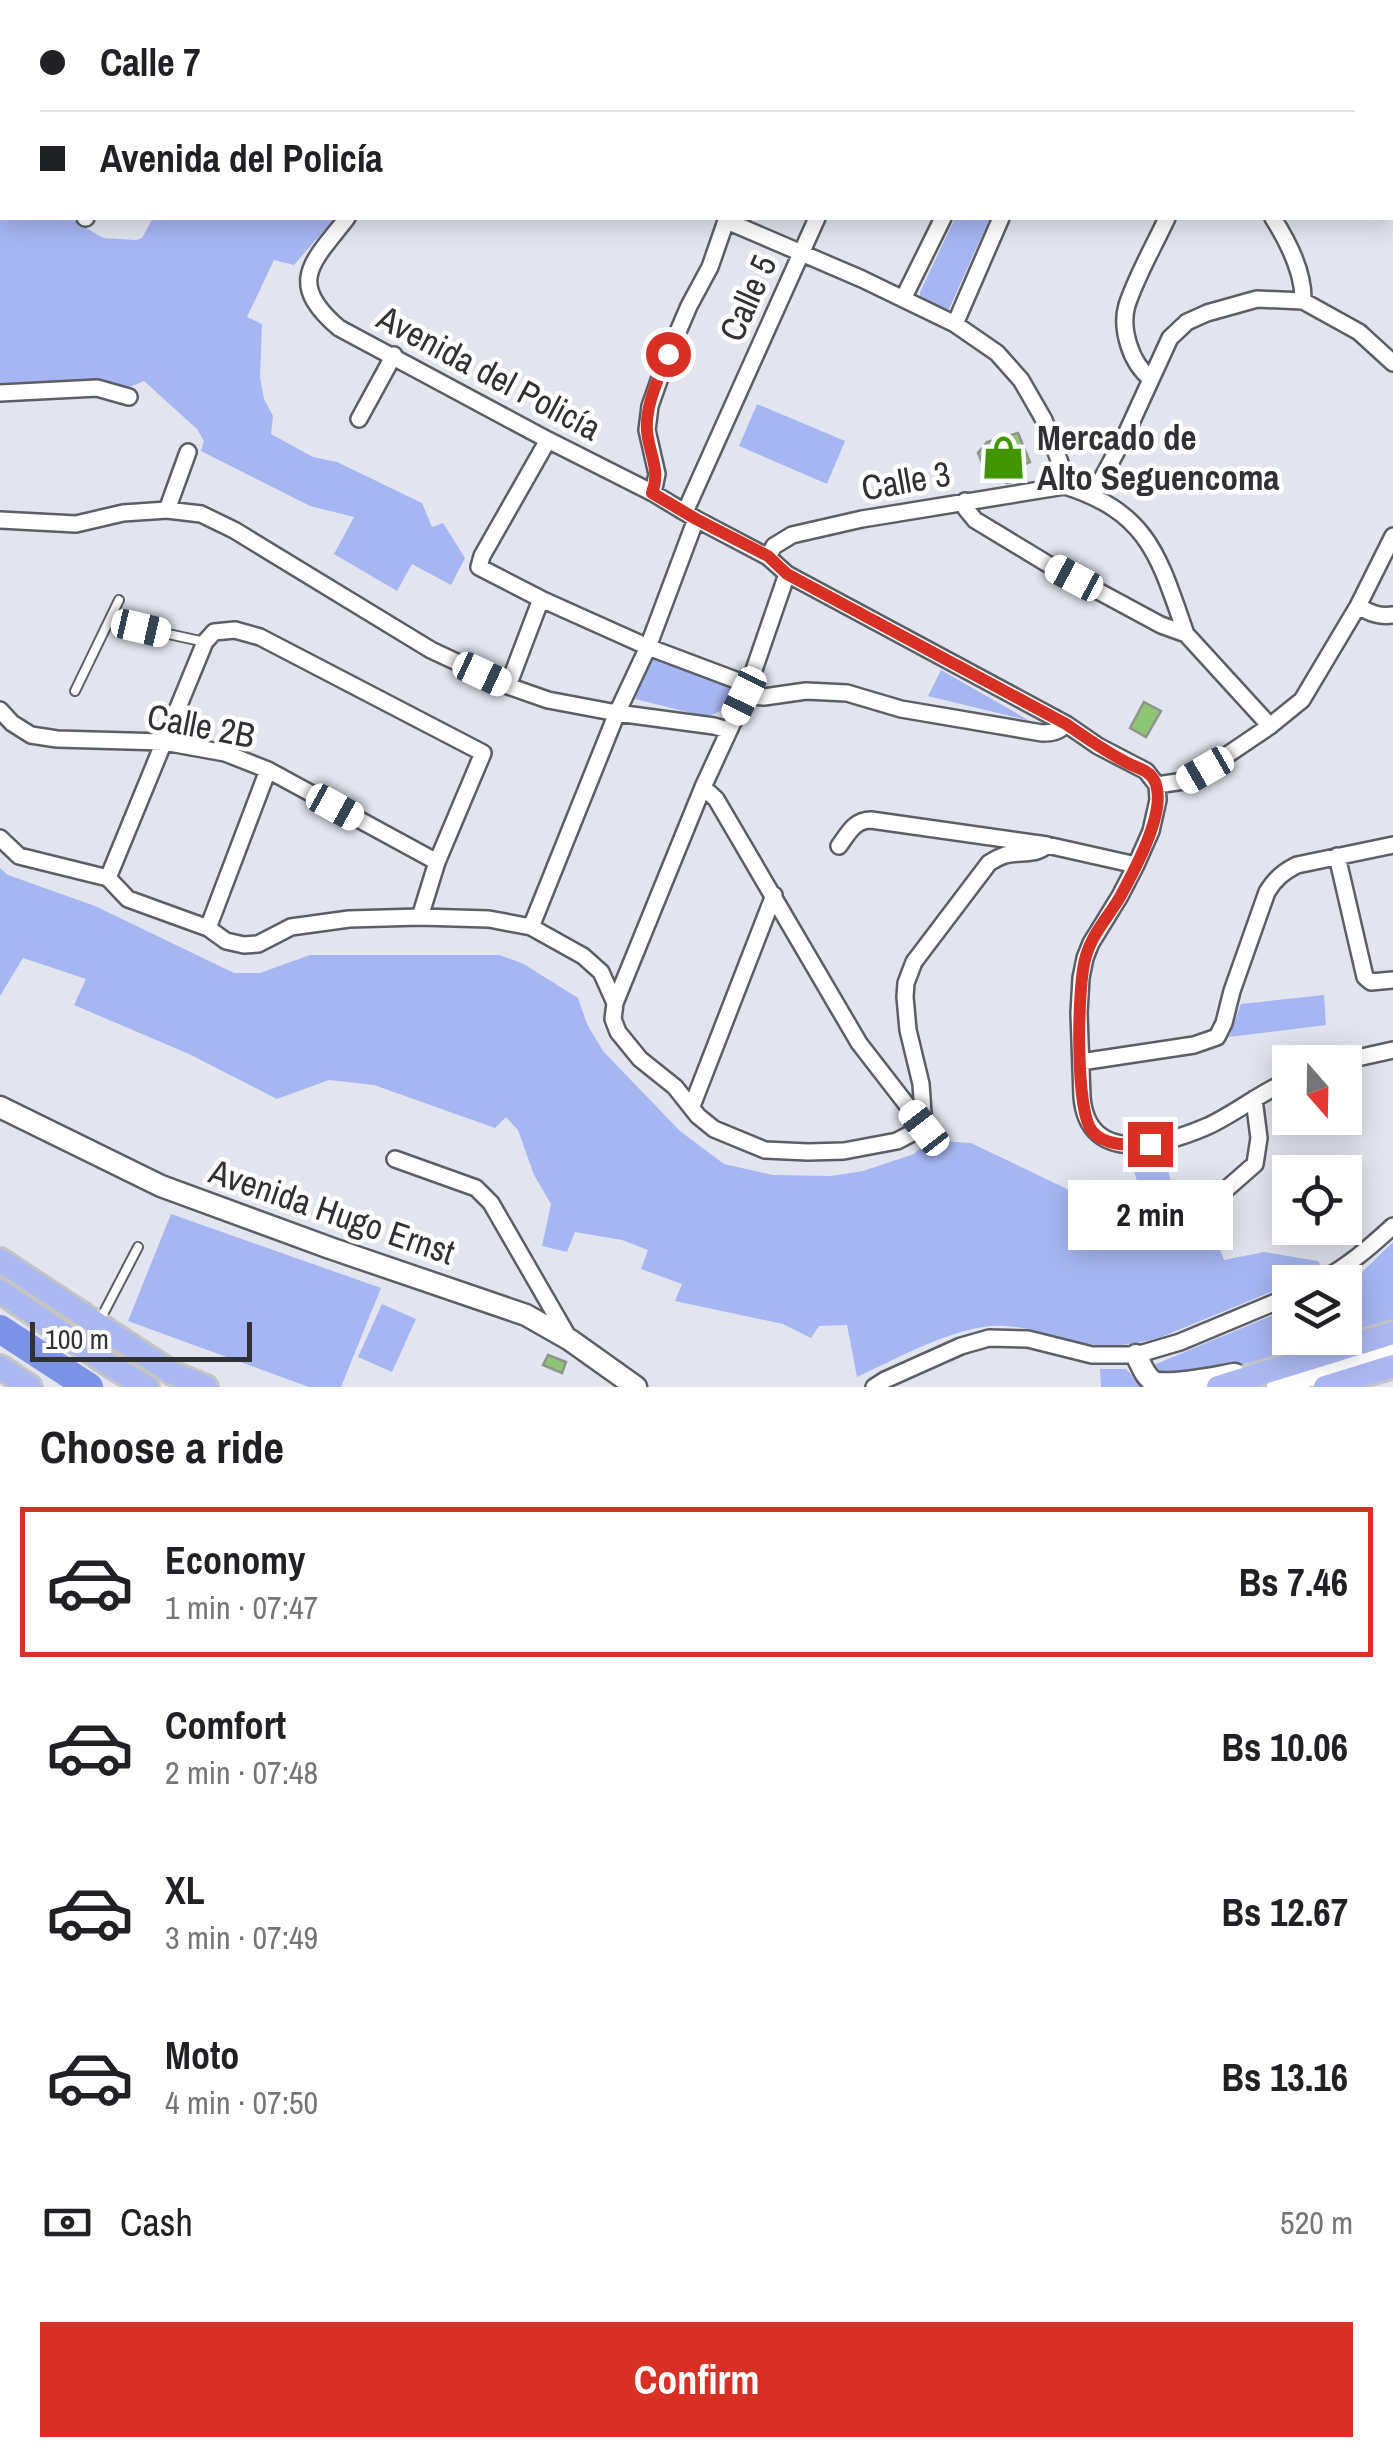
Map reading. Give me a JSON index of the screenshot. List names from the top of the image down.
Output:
{
  "streets": {
    "street": [
      "Calle 5",
      "Avenida del Policía",
      "Calle 3",
      "Calle 2B",
      "Avenida Hugo Ernst"
    ]
  },
  "crossings": [
    ["Calle 5", "Avenida del Policía"],
    ["Avenida del Policía", "Calle 3"]
  ],
  "places": {
    "shop": ["Mercado de Alto Seguencoma"]
  },
  "scale_bar": "100 m",
  "north": "bottom",
  "page": {
    "banner": ["Calle 7", "Avenida del Policía"],
    "bubble": "2 min",
    "scale": "100 m",
    "heading": "Choose a ride",
    "list": [
      {
        "name": "Economy",
        "note": "1 min · 07:47",
        "value": "Bs 7.46"
      },
      {
        "name": "Comfort",
        "note": "2 min · 07:48",
        "value": "Bs 10.06"
      },
      {
        "name": "XL",
        "note": "3 min · 07:49",
        "value": "Bs 12.67"
      },
      {
        "name": "Moto",
        "note": "4 min · 07:50",
        "value": "Bs 13.16"
      }
    ],
    "pay": ["Cash", "520 m"],
    "buttons": "Confirm"
  }
}
